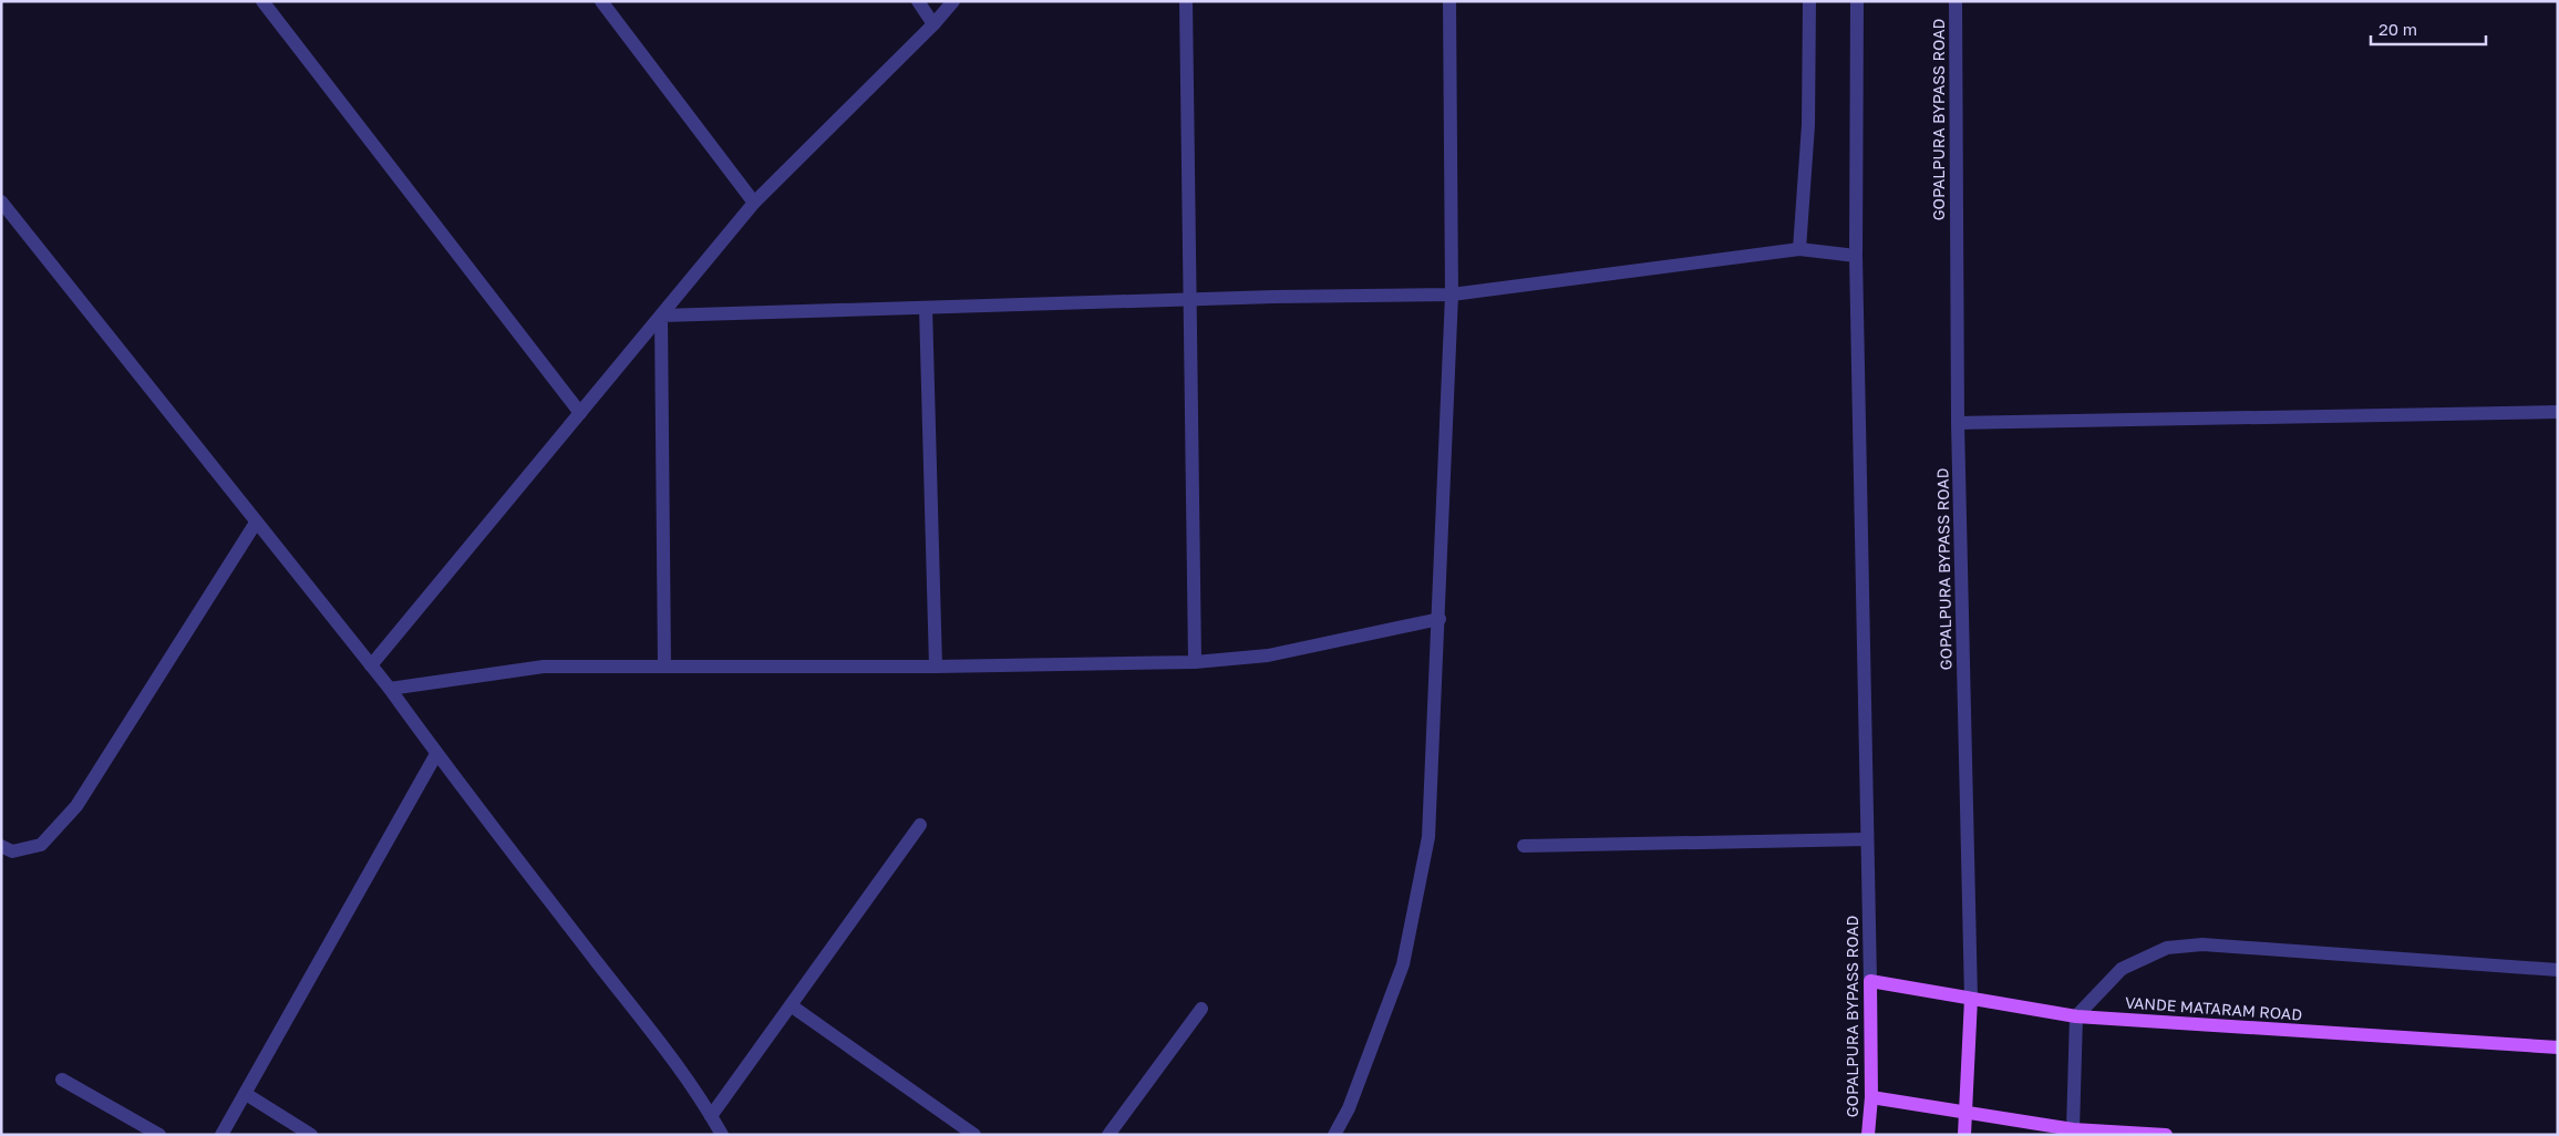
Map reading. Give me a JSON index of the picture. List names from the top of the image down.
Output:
{
  "streets": {
    "main road": ["GOPALPURA BYPASS ROAD", "VANDE MATARAM ROAD"]
  },
  "crossings": [
    ["GOPALPURA BYPASS ROAD", "VANDE MATARAM ROAD"]
  ],
  "scale_bar": "20 m"
}
